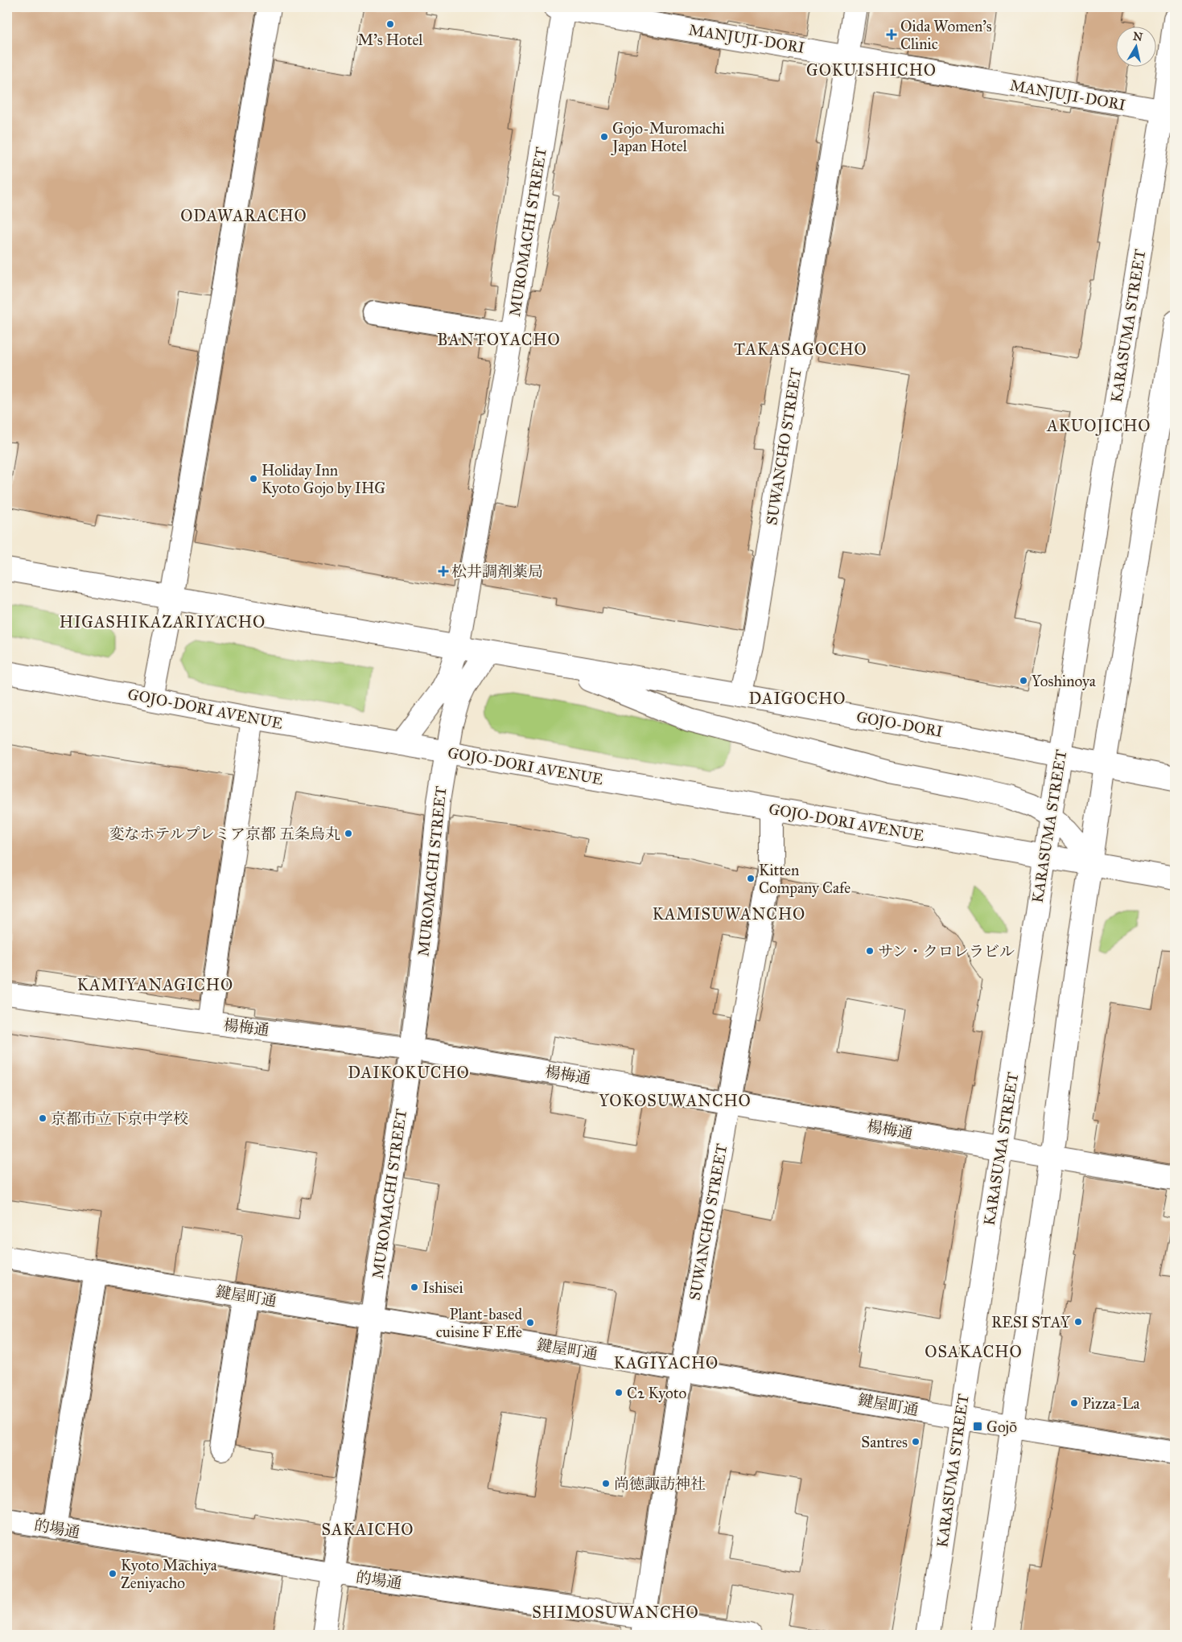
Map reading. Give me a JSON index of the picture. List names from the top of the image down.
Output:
{
  "streets": {
    "main road": [
      "MANJUJI-DORI",
      "MUROMACHI STREET",
      "KARASUMA STREET",
      "SUWANCHO STREET",
      "GOJO-DORI AVENUE",
      "GOJO-DORI",
      "楊梅通",
      "鍵屋町通",
      "的場通"
    ]
  },
  "crossings": [
    ["MANJUJI-DORI", "MUROMACHI STREET"],
    ["MANJUJI-DORI", "KARASUMA STREET"],
    ["MANJUJI-DORI", "SUWANCHO STREET"],
    ["MUROMACHI STREET", "GOJO-DORI AVENUE"],
    ["MUROMACHI STREET", "楊梅通"],
    ["MUROMACHI STREET", "鍵屋町通"],
    ["MUROMACHI STREET", "的場通"],
    ["KARASUMA STREET", "GOJO-DORI AVENUE"],
    ["KARASUMA STREET", "GOJO-DORI"],
    ["KARASUMA STREET", "楊梅通"],
    ["KARASUMA STREET", "鍵屋町通"],
    ["SUWANCHO STREET", "GOJO-DORI AVENUE"],
    ["SUWANCHO STREET", "GOJO-DORI"],
    ["SUWANCHO STREET", "楊梅通"],
    ["SUWANCHO STREET", "鍵屋町通"],
    ["SUWANCHO STREET", "的場通"]
  ],
  "districts": [
    "GOKUISHICHO",
    "ODAWARACHO",
    "BANTOYACHO",
    "TAKASAGOCHO",
    "AKUOJICHO",
    "HIGASHIKAZARIYACHO",
    "DAIGOCHO",
    "KAMISUWANCHO",
    "KAMIYANAGICHO",
    "DAIKOKUCHO",
    "YOKOSUWANCHO",
    "OSAKACHO",
    "KAGIYACHO",
    "SAKAICHO",
    "SHIMOSUWANCHO"
  ],
  "places": {
    "other": [
      "M's Hotel",
      "Gojo-Muromachi Japan Hotel",
      "Holiday Inn Kyoto Gojo by IHG",
      "Yoshinoya",
      "変なホテルプレミア京都 五条烏丸",
      "Kitten Company Cafe",
      "サン・クロレラビル",
      "京都市立下京中学校",
      "Ishisei",
      "RESI STAY",
      "Plant-based cuisine F Effe",
      "C2 Kyoto",
      "Pizza-La",
      "Santres",
      "尚徳諏訪神社",
      "Kyoto Machiya Zeniyacho"
    ],
    "health": ["Oida Women's Clinic", "松井調剤薬局"],
    "transit": ["Gojō"]
  },
  "north": "top"
}
